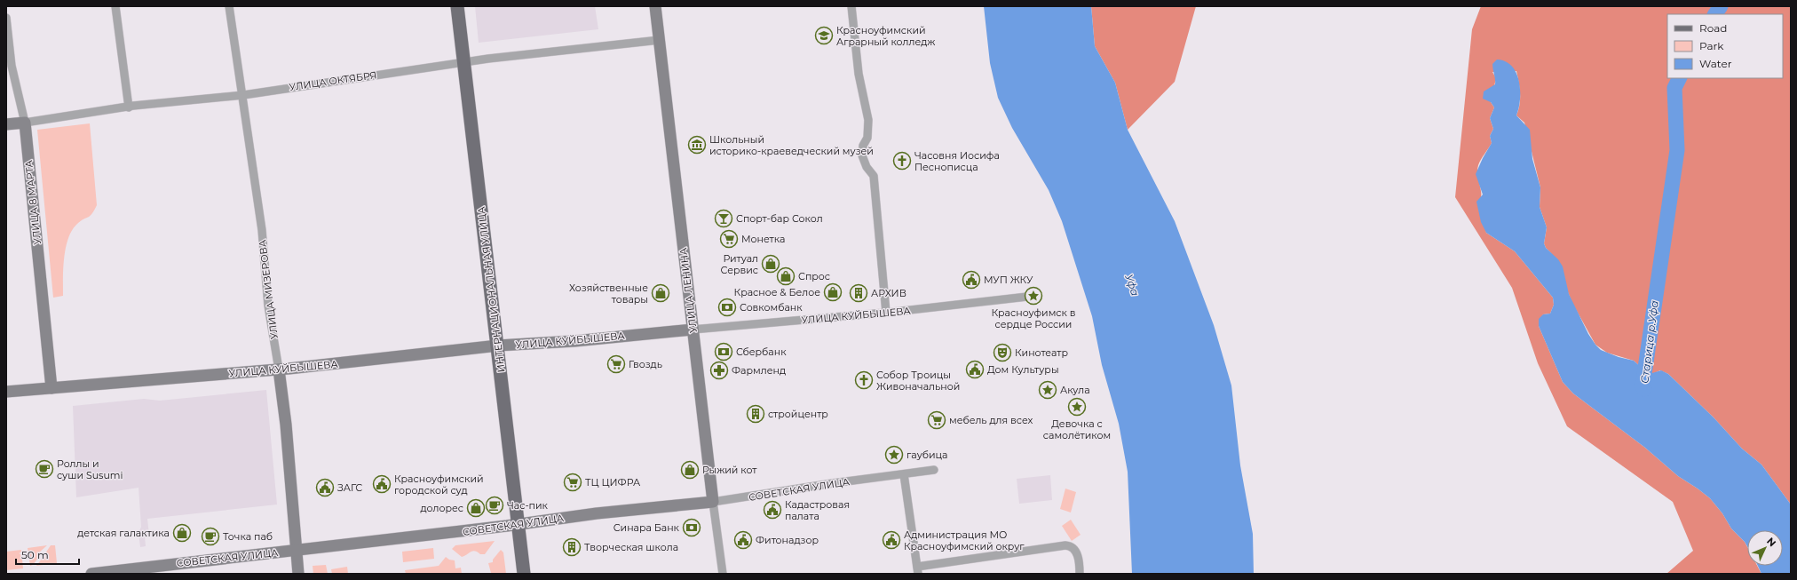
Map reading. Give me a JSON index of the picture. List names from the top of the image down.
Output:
{
  "streets": {
    "main road": [
      "УЛИЦА ОКТЯБРЯ",
      "УЛИЦА 8 МАРТА",
      "УЛИЦА МИЗЕРОВА",
      "ИНТЕРНАЦИОНАЛЬНАЯ УЛИЦА",
      "УЛИЦА ЛЕНИНА",
      "УЛИЦА КУЙБЫШЕВА",
      "СОВЕТСКАЯ УЛИЦА"
    ]
  },
  "crossings": [
    ["УЛИЦА ОКТЯБРЯ", "УЛИЦА 8 МАРТА"],
    ["УЛИЦА ОКТЯБРЯ", "УЛИЦА МИЗЕРОВА"],
    ["УЛИЦА ОКТЯБРЯ", "ИНТЕРНАЦИОНАЛЬНАЯ УЛИЦА"],
    ["УЛИЦА ОКТЯБРЯ", "УЛИЦА ЛЕНИНА"],
    ["УЛИЦА 8 МАРТА", "УЛИЦА КУЙБЫШЕВА"],
    ["УЛИЦА МИЗЕРОВА", "УЛИЦА КУЙБЫШЕВА"],
    ["УЛИЦА МИЗЕРОВА", "СОВЕТСКАЯ УЛИЦА"],
    ["ИНТЕРНАЦИОНАЛЬНАЯ УЛИЦА", "УЛИЦА КУЙБЫШЕВА"],
    ["ИНТЕРНАЦИОНАЛЬНАЯ УЛИЦА", "СОВЕТСКАЯ УЛИЦА"],
    ["УЛИЦА ЛЕНИНА", "УЛИЦА КУЙБЫШЕВА"],
    ["УЛИЦА ЛЕНИНА", "СОВЕТСКАЯ УЛИЦА"]
  ],
  "water": ["Уфа", "Старица р.Уфа"],
  "places": {
    "school or university": ["Красноуфимский Аграрный колледж"],
    "museum": ["Школьный историко-краеведческий музей"],
    "church": ["Часовня Иосифа Песнописца", "Собор Троицы Живоначальной"],
    "bar": ["Спорт-бар Сокол"],
    "supermarket": [
      "Монетка",
      "Гвоздь",
      "мебель для всех",
      "ТЦ ЦИФРА"
    ],
    "shop": [
      "Ритуал Сервис",
      "Спрос",
      "Красное & Белое",
      "Хозяйственные товары",
      "Рыжий кот",
      "долорес",
      "детская галактика"
    ],
    "public building": [
      "МУП ЖКУ",
      "Дом Культуры",
      "Красноуфимский городской суд",
      "ЗАГС",
      "Кадастровая палата",
      "Фитонадзор",
      "Администрация МО Красноуфимский округ"
    ],
    "building": ["АРХИВ", "стройцентр", "Творческая школа"],
    "place": [
      "Красноуфимск в сердце России",
      "Акула",
      "Девочка с самолётиком",
      "гаубица"
    ],
    "bank": ["Совкомбанк", "Сбербанк", "Синара Банк"],
    "theatre": ["Кинотеатр"],
    "pharmacy": ["Фармленд"],
    "cafe": ["Роллы и суши Susumi", "Час-пик", "Точка паб"]
  },
  "legend": ["Road", "Park", "Water"],
  "scale_bar": "50 m",
  "north": "top right"
}
